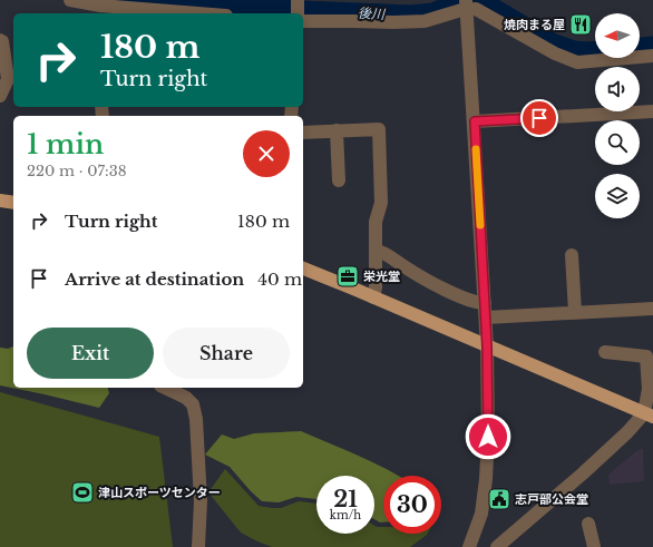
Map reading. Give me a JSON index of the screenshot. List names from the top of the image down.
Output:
{
  "water": ["後川"],
  "places": {
    "restaurant": ["焼肉まる屋"],
    "office": ["栄光堂"],
    "sports": ["津山スポーツセンター"],
    "public building": ["志戸部公会堂"]
  },
  "north": "left",
  "page": {
    "turn": ["180 m", "Turn right"],
    "heading": ["1 min", "220 m · 07:38"],
    "list": [
      {
        "name": "Turn right",
        "value": "180 m"
      },
      {
        "name": "Arrive at destination",
        "value": "40 m"
      }
    ],
    "buttons": ["Exit", "Share"],
    "speed": "21 km/h",
    "limit": "30"
  }
}
